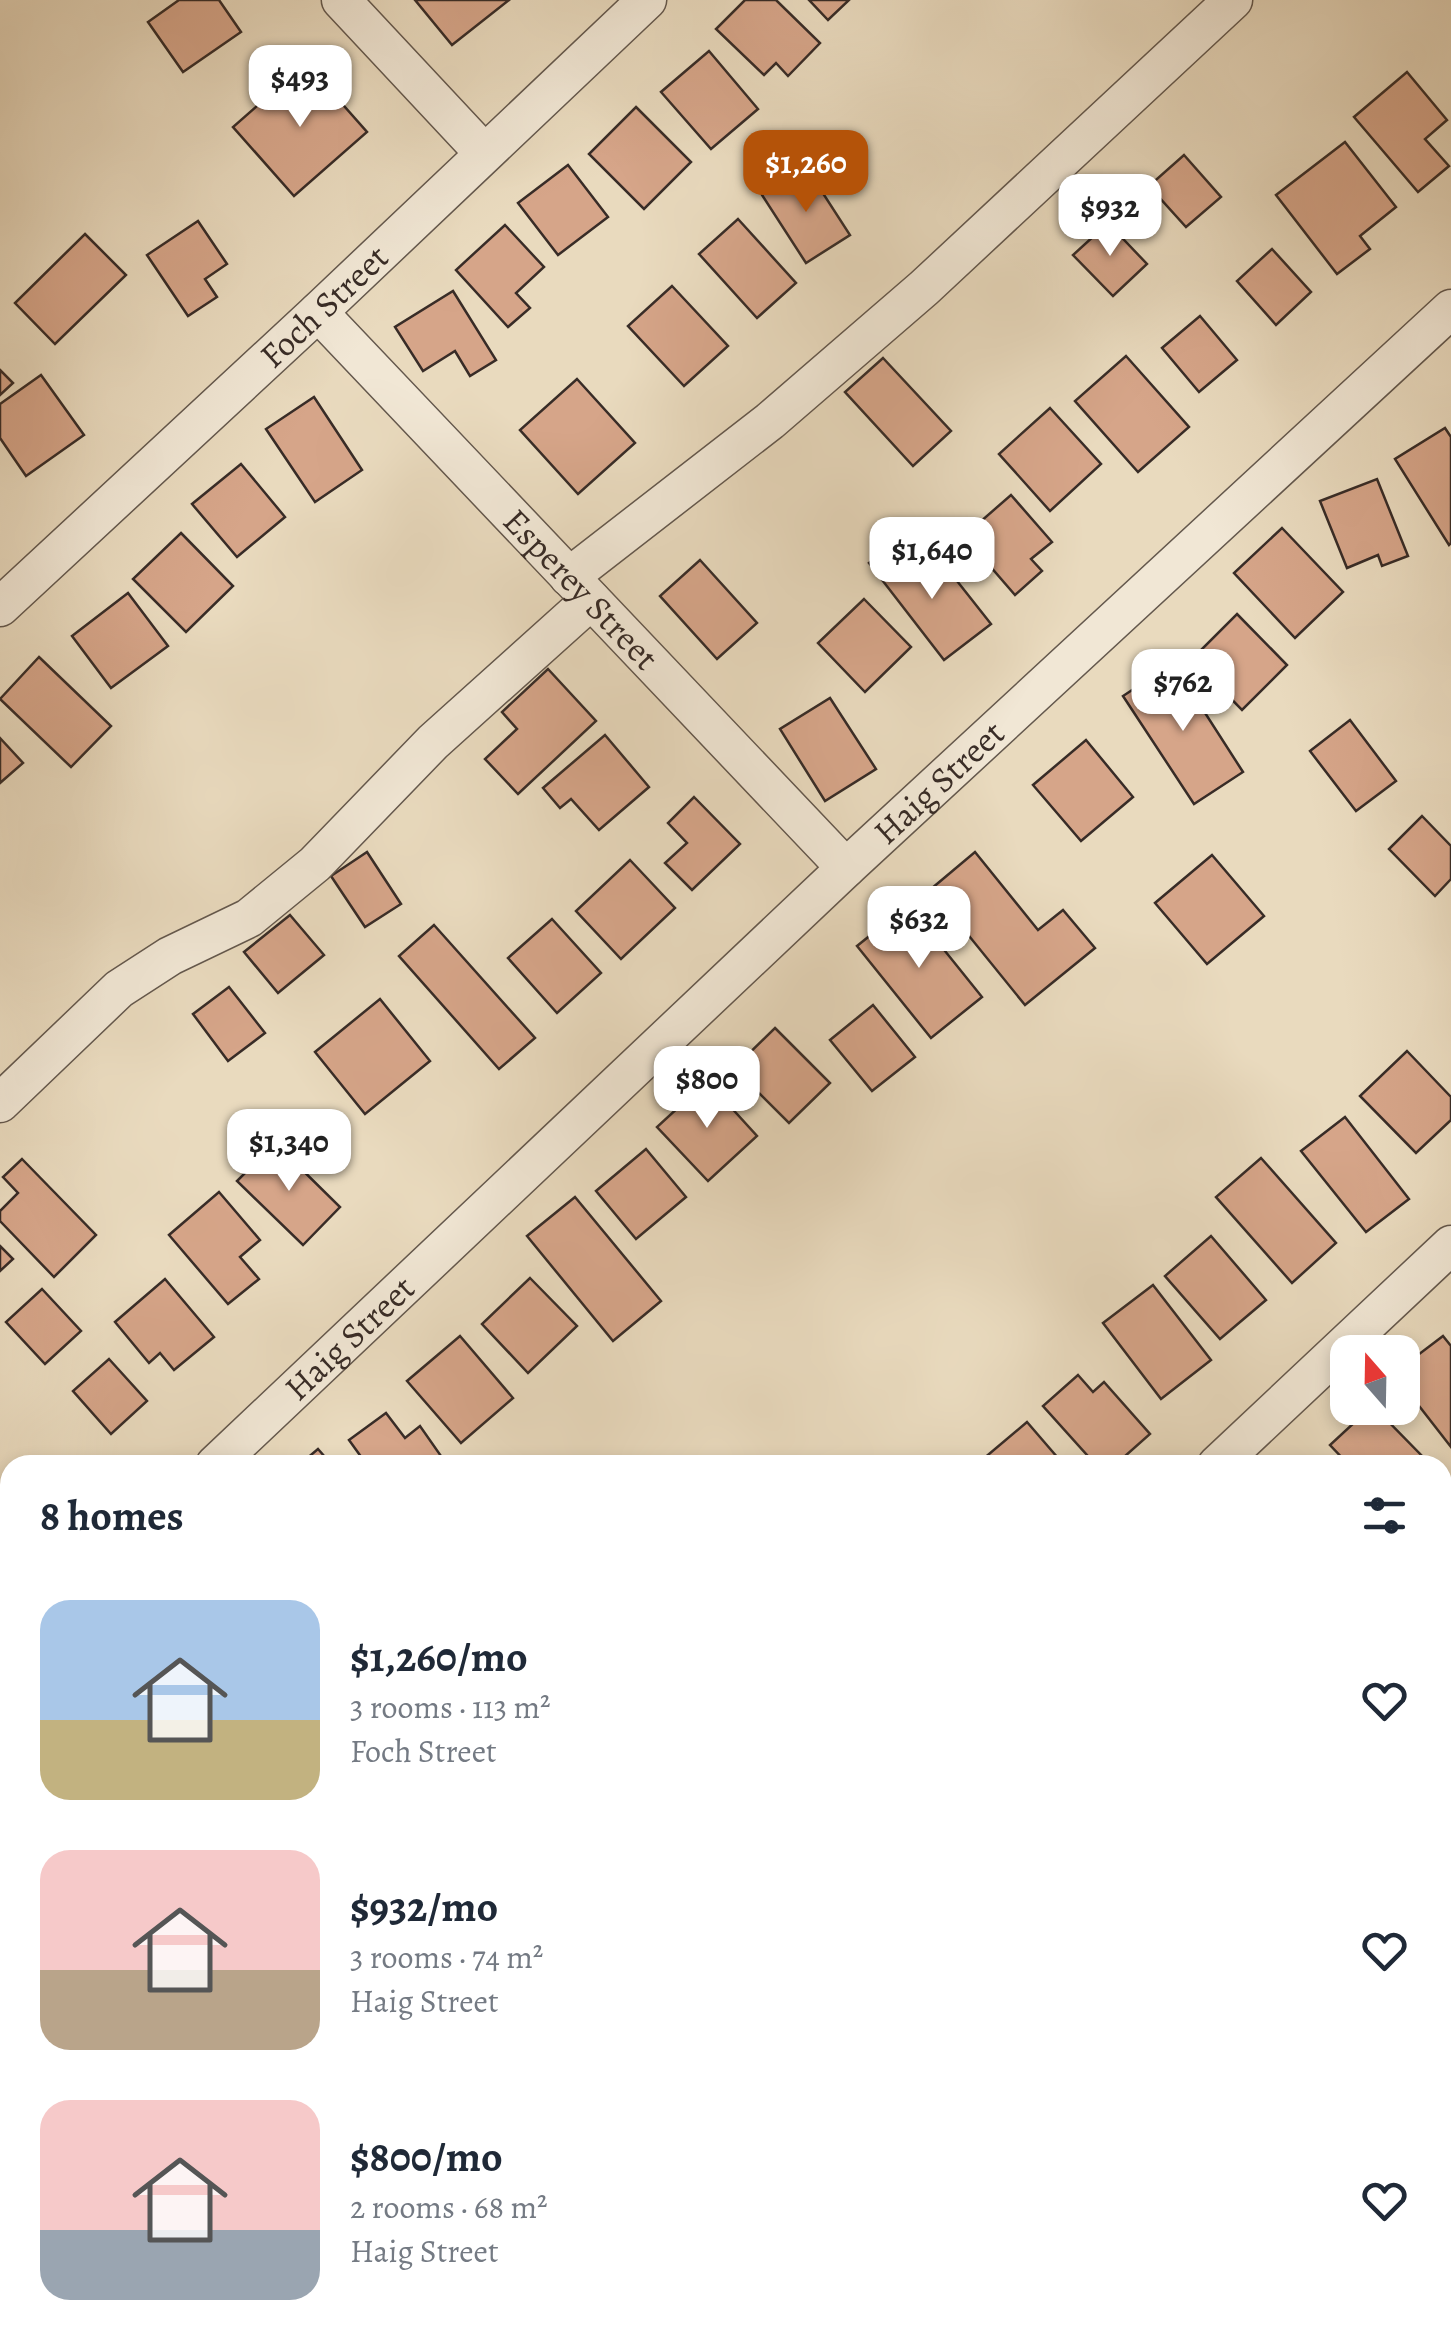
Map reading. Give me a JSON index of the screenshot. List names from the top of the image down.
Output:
{
  "streets": {
    "street": ["Foch Street", "Esperey Street", "Haig Street"]
  },
  "crossings": [
    ["Foch Street", "Esperey Street"],
    ["Esperey Street", "Haig Street"]
  ],
  "north": "top",
  "page": {
    "price": [
      "$493",
      "$1,260",
      "$932",
      "$1,640",
      "$762",
      "$632",
      "$800",
      "$1,340"
    ],
    "heading": "8 homes",
    "list": [
      {
        "name": "$1,260/mo",
        "note": "3 rooms · 113 m² · Foch Street"
      },
      {
        "name": "$932/mo",
        "note": "3 rooms · 74 m² · Haig Street"
      },
      {
        "name": "$800/mo",
        "note": "2 rooms · 68 m² · Haig Street"
      }
    ]
  }
}
